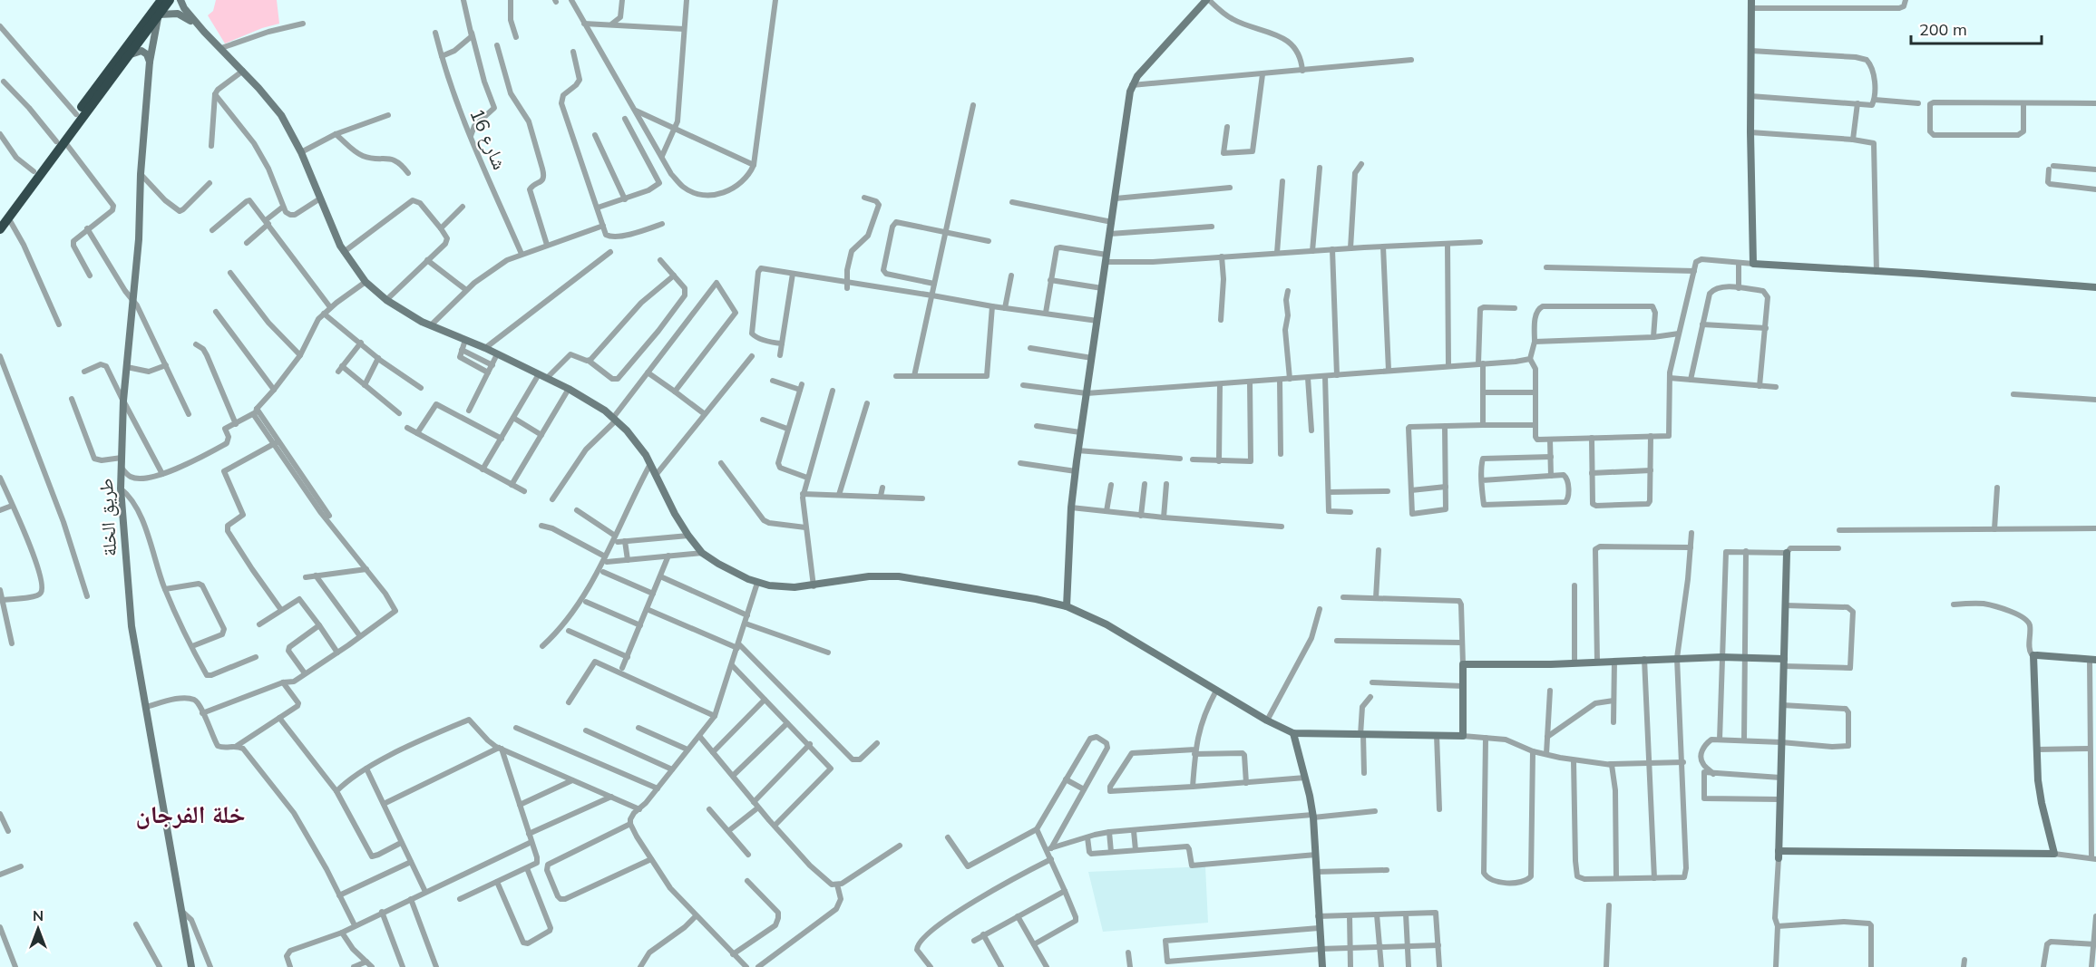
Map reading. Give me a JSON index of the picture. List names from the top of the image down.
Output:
{
  "streets": {
    "street": ["شارع 16", "طريق الخلة"]
  },
  "districts": ["خلة الفرجان"],
  "scale_bar": "200 m",
  "north": "top"
}
